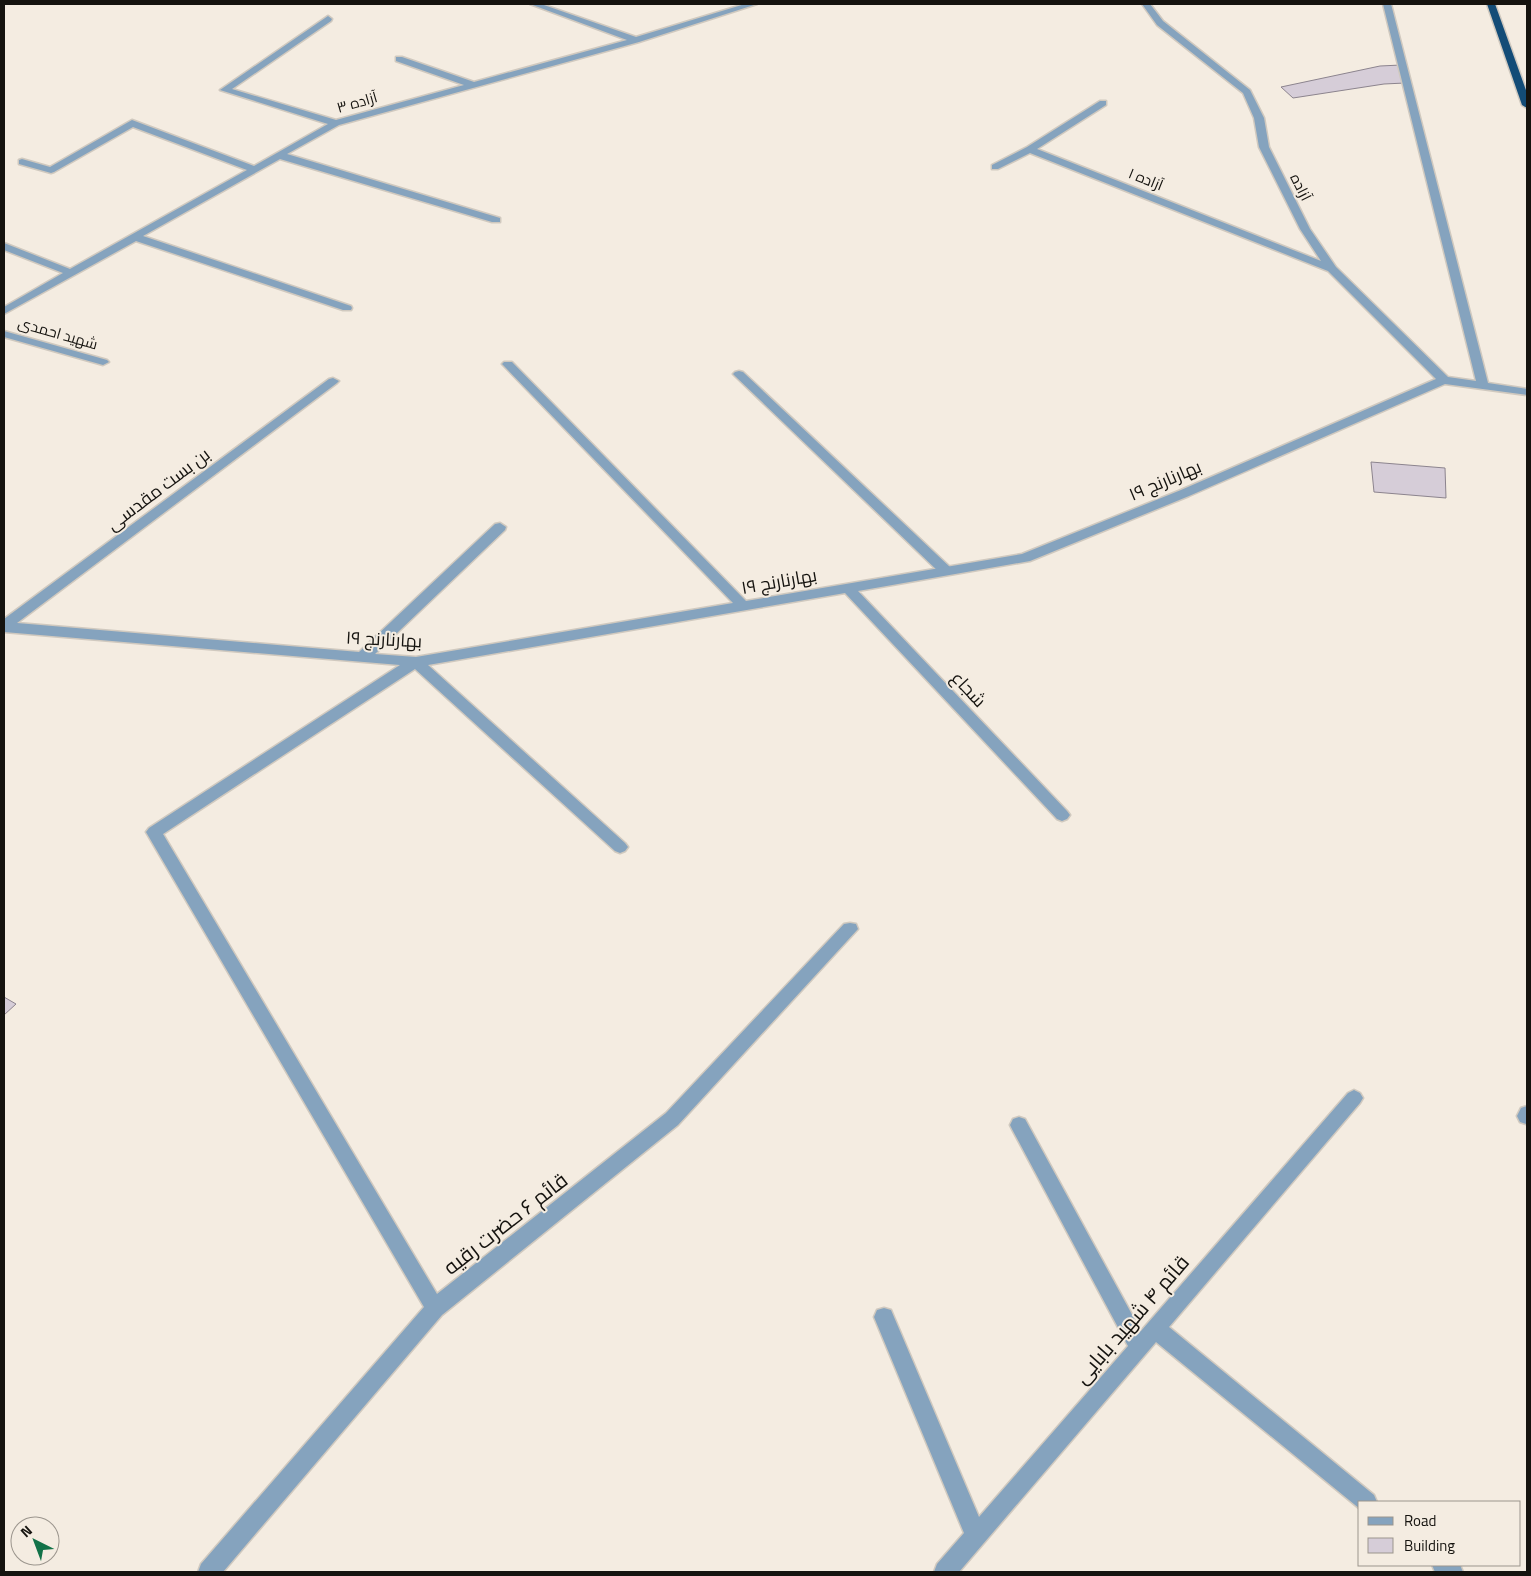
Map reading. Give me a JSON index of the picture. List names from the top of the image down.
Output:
{
  "streets": {
    "street": [
      "آزاده ۳",
      "آزاده ۱",
      "آزاده",
      "شهید احمدی",
      "بهارنارنج ۱۹",
      "بن بست مقدسی",
      "شجاع",
      "قائم ۶ حضرت رقیه",
      "قائم ۴ شهید بابایی"
    ]
  },
  "crossings": [
    ["آزاده ۱", "آزاده"],
    ["آزاده", "بهارنارنج ۱۹"],
    ["بهارنارنج ۱۹", "بن بست مقدسی"],
    ["بهارنارنج ۱۹", "شجاع"]
  ],
  "legend": ["Road", "Building"],
  "north": "top left"
}
